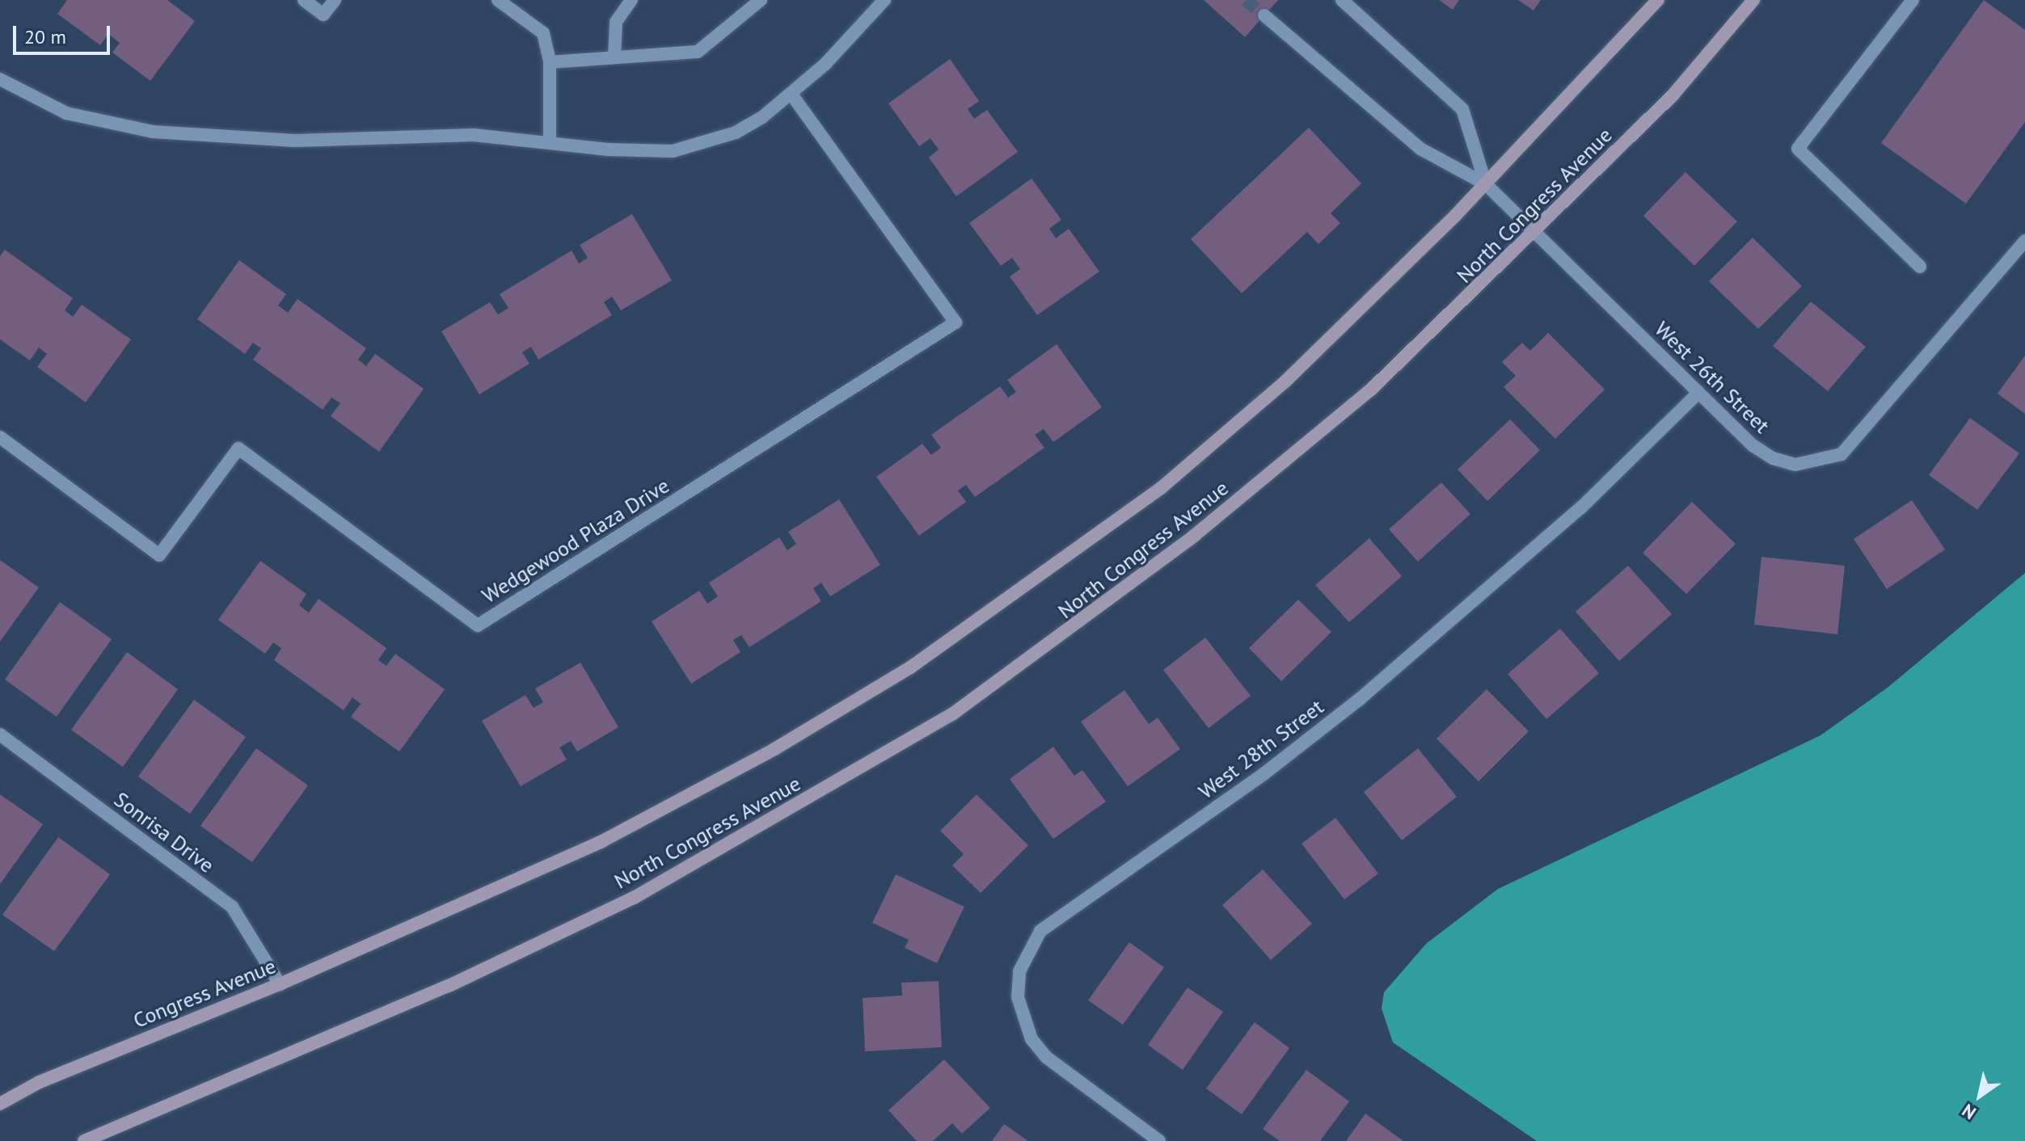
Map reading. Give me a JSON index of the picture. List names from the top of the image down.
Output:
{
  "streets": {
    "street": [
      "North Congress Avenue",
      "West 26th Street",
      "Wedgewood Plaza Drive",
      "West 28th Street",
      "Sonrisa Drive",
      "Congress Avenue"
    ]
  },
  "crossings": [
    ["North Congress Avenue", "West 26th Street"],
    ["North Congress Avenue", "Congress Avenue"],
    ["West 26th Street", "West 28th Street"],
    ["Sonrisa Drive", "Congress Avenue"]
  ],
  "scale_bar": "20 m",
  "north": "bottom left"
}
